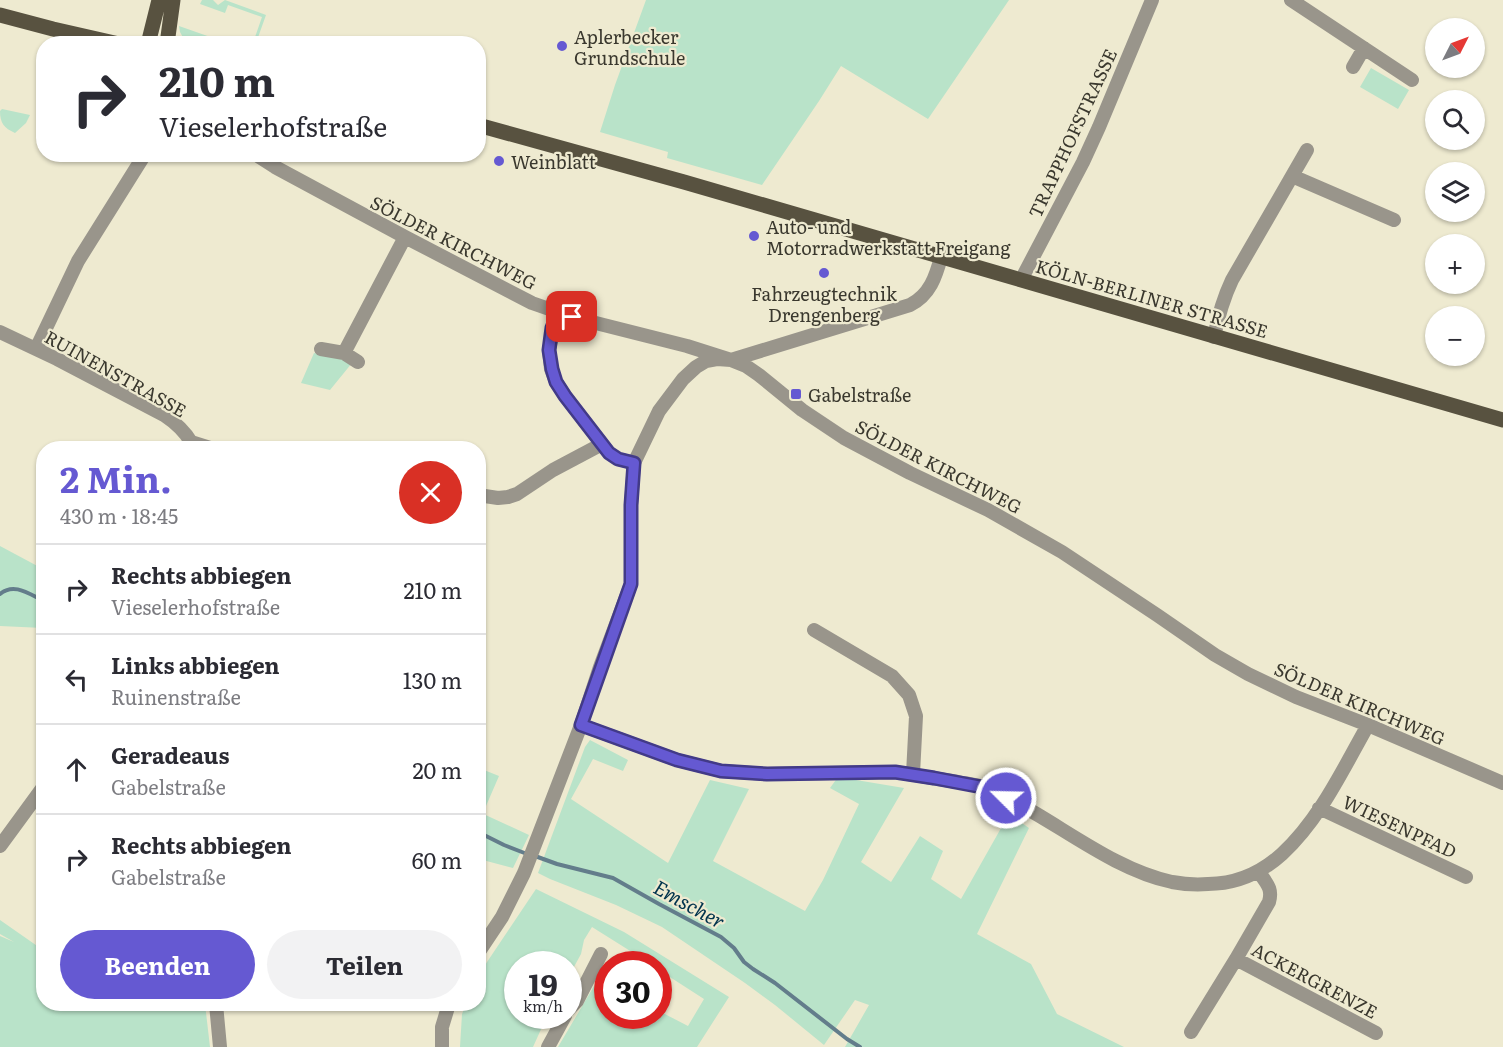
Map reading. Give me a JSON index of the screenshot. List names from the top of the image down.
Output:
{
  "streets": {
    "main road": ["KÖLN-BERLINER STRASSE"],
    "street": [
      "TRAPPHOFSTRASSE",
      "SÖLDER KIRCHWEG",
      "RUINENSTRASSE",
      "WIESENPFAD",
      "ACKERGRENZE"
    ]
  },
  "crossings": [
    ["TRAPPHOFSTRASSE", "KÖLN-BERLINER STRASSE"]
  ],
  "water": ["Emscher"],
  "places": {
    "other": [
      "Aplerbecker Grundschule",
      "Weinblatt",
      "Auto- und Motorradwerkstatt Freigang",
      "Fahrzeugtechnik Drengenberg"
    ],
    "transit": ["Gabelstraße"]
  },
  "north": "top right",
  "page": {
    "map_buttons": ["+", "−"],
    "turn": ["210 m", "Vieselerhofstraße"],
    "heading": ["2 Min.", "430 m · 18:45"],
    "list": [
      {
        "name": "Rechts abbiegen",
        "note": "Vieselerhofstraße",
        "value": "210 m"
      },
      {
        "name": "Links abbiegen",
        "note": "Ruinenstraße",
        "value": "130 m"
      },
      {
        "name": "Geradeaus",
        "note": "Gabelstraße",
        "value": "20 m"
      },
      {
        "name": "Rechts abbiegen",
        "note": "Gabelstraße",
        "value": "60 m"
      }
    ],
    "buttons": ["Beenden", "Teilen"],
    "speed": "19 km/h",
    "limit": "30"
  }
}
